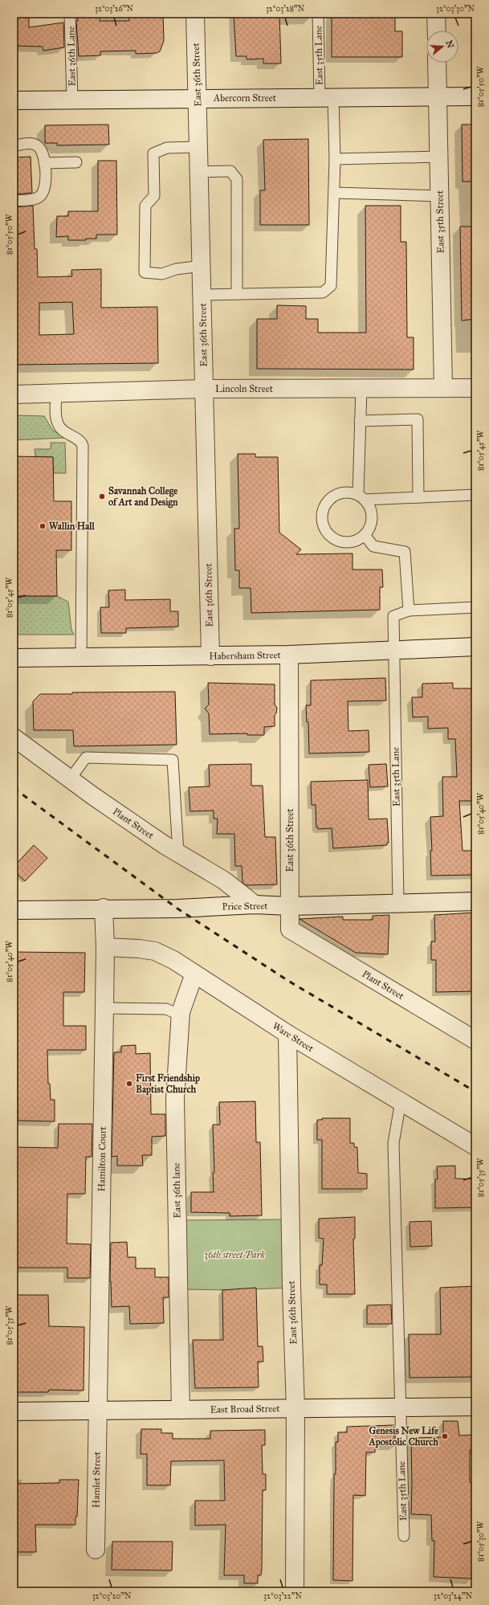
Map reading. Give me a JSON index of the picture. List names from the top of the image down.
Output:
{
  "streets": {
    "street": [
      "East 36th Street",
      "Abercorn Street",
      "East 35th Street",
      "Lincoln Street",
      "Habersham Street",
      "Plant Street",
      "Price Street",
      "Ware Street",
      "Hamilton Court",
      "East 36th lane",
      "East Broad Street",
      "Hamlet Street"
    ],
    "lane": ["East 35th Lane", "East 36th Lane"]
  },
  "crossings": [
    ["East 35th Lane", "East 36th Street"],
    ["East 35th Lane", "Abercorn Street"],
    ["East 35th Lane", "Habersham Street"],
    ["East 35th Lane", "Price Street"],
    ["East 35th Lane", "Ware Street"],
    ["East 35th Lane", "East Broad Street"],
    ["East 36th Lane", "Abercorn Street"],
    ["East 36th Street", "Abercorn Street"],
    ["East 36th Street", "Lincoln Street"],
    ["East 36th Street", "Habersham Street"],
    ["East 36th Street", "Plant Street"],
    ["East 36th Street", "Price Street"],
    ["East 36th Street", "Ware Street"],
    ["East 36th Street", "East Broad Street"],
    ["Abercorn Street", "East 35th Street"],
    ["East 35th Street", "Lincoln Street"],
    ["Plant Street", "Price Street"],
    ["Price Street", "Hamilton Court"],
    ["Ware Street", "Hamilton Court"],
    ["Ware Street", "East 36th lane"],
    ["Hamilton Court", "East Broad Street"],
    ["Hamilton Court", "Hamlet Street"],
    ["East 36th lane", "East Broad Street"],
    ["East Broad Street", "Hamlet Street"]
  ],
  "parks": ["36th street Park"],
  "places": [
    "Savannah College of Art and Design",
    "Wallin Hall",
    "First Friendship Baptist Church",
    "Genesis New Life Apostolic Church"
  ],
  "north": "right",
  "coordinates": [
    "32°03'26\"N",
    "32°03'28\"N",
    "32°03'30\"N",
    "81°05'50\"W",
    "81°05'45\"W",
    "81°05'40\"W",
    "81°05'35\"W",
    "81°05'30\"W",
    "32°03'20\"N",
    "32°03'22\"N",
    "32°03'24\"N"
  ]
}
